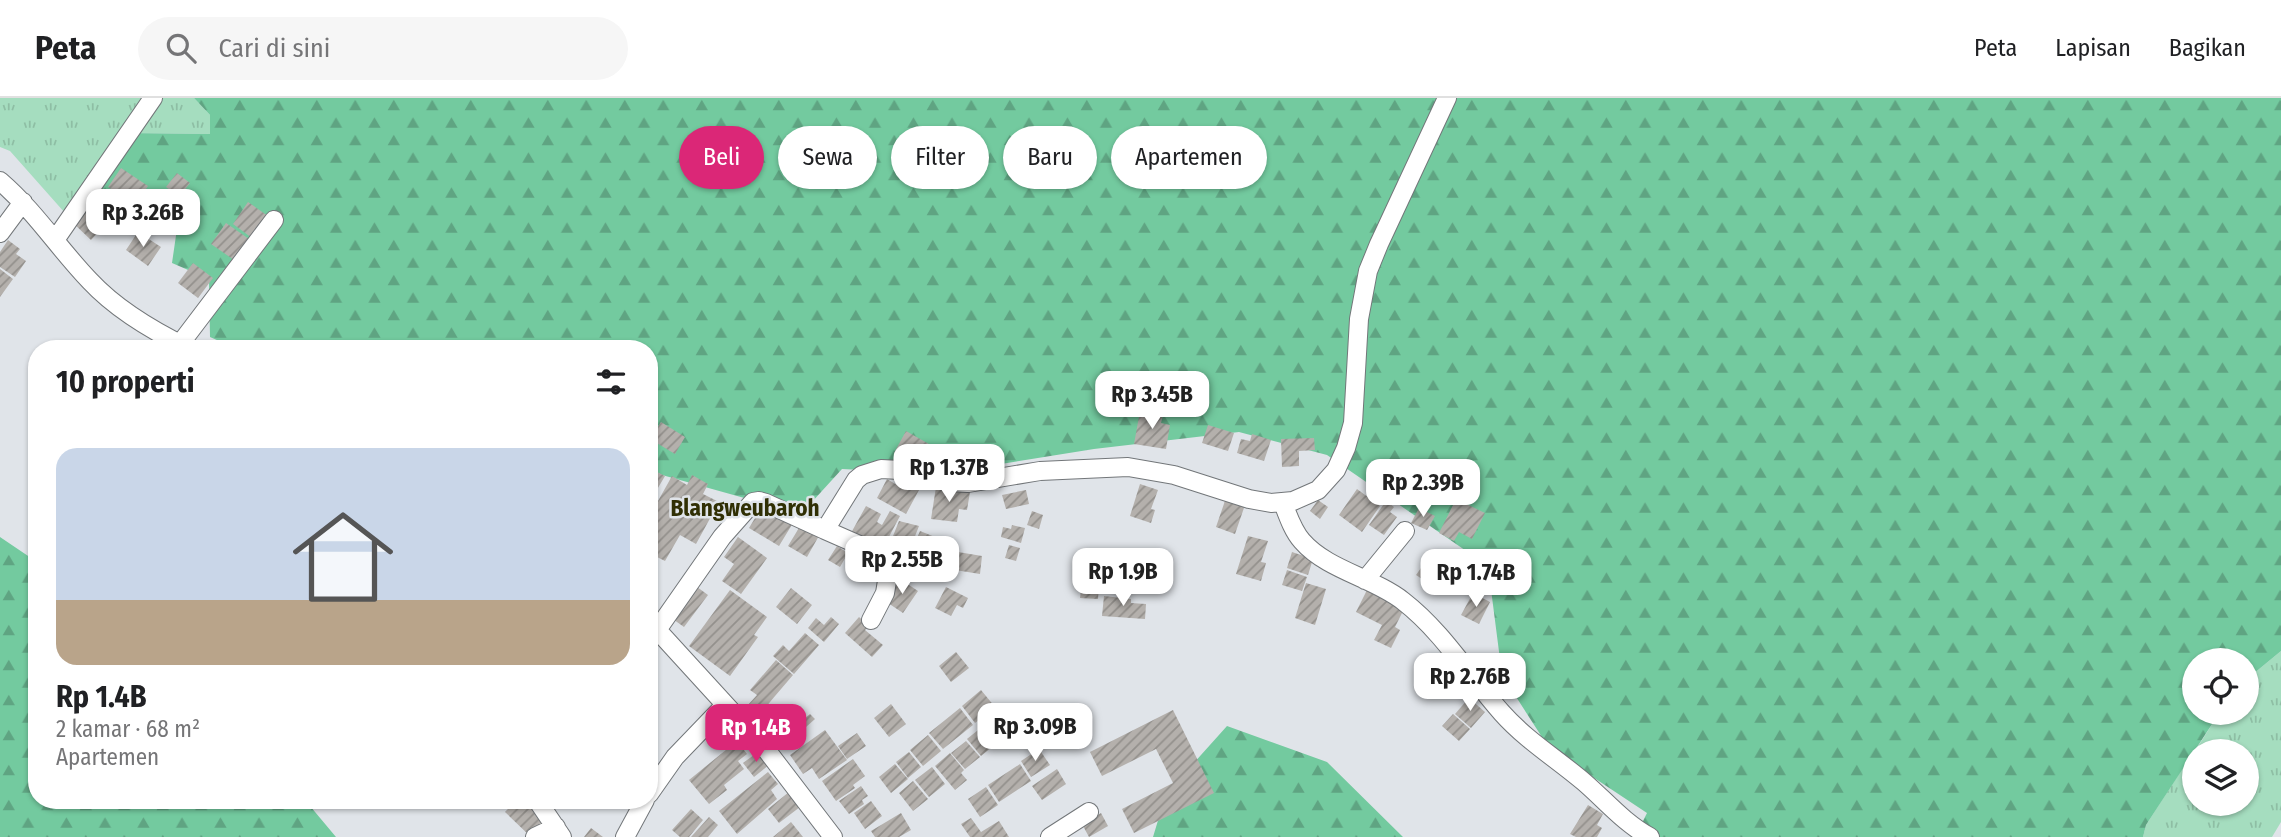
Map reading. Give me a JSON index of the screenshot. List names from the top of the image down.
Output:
{
  "districts": ["Blangweubaroh"],
  "page": {
    "header": "Peta",
    "search": "Cari di sini",
    "nav": ["Peta", "Lapisan", "Bagikan"],
    "chip": [
      "Beli",
      "Sewa",
      "Filter",
      "Baru",
      "Apartemen"
    ],
    "price": [
      "Rp 3.26B",
      "Rp 3.45B",
      "Rp 1.37B",
      "Rp 2.39B",
      "Rp 2.55B",
      "Rp 1.9B",
      "Rp 1.74B",
      "Rp 2.76B",
      "Rp 3.09B",
      "Rp 1.4B"
    ],
    "heading": "10 properti",
    "list": [
      {
        "name": "Rp 1.4B",
        "note": "2 kamar · 68 m² · Apartemen"
      }
    ]
  }
}
